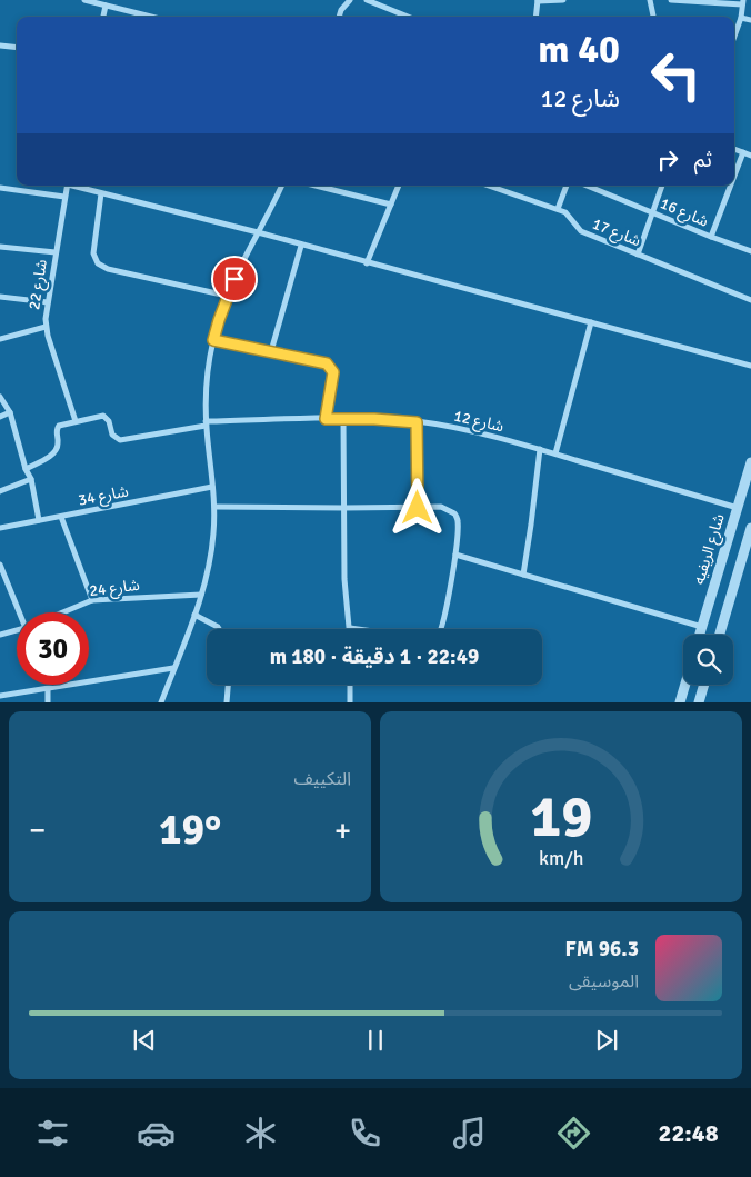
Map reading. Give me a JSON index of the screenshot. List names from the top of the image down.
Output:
{
  "streets": {
    "street": [
      "شارع 16",
      "شارع 17",
      "شارع 22",
      "شارع 12",
      "شارع 34",
      "شارع الريفيه",
      "شارع 24"
    ]
  },
  "crossings": [
    ["شارع 22", "شارع 12"],
    ["شارع 12", "شارع الريفيه"]
  ],
  "page": {
    "turn": ["40 m", "شارع 12"],
    "then": "ثم",
    "limit": "30",
    "trip": "22:49 · 1 دقيقة · 180 m",
    "tile": "التكييف",
    "heat": ["−", "19°", "+"],
    "song": ["96.3 FM", "الموسيقى"],
    "tabs": "22:48",
    "gauge": ["19", "km/h"]
  }
}
